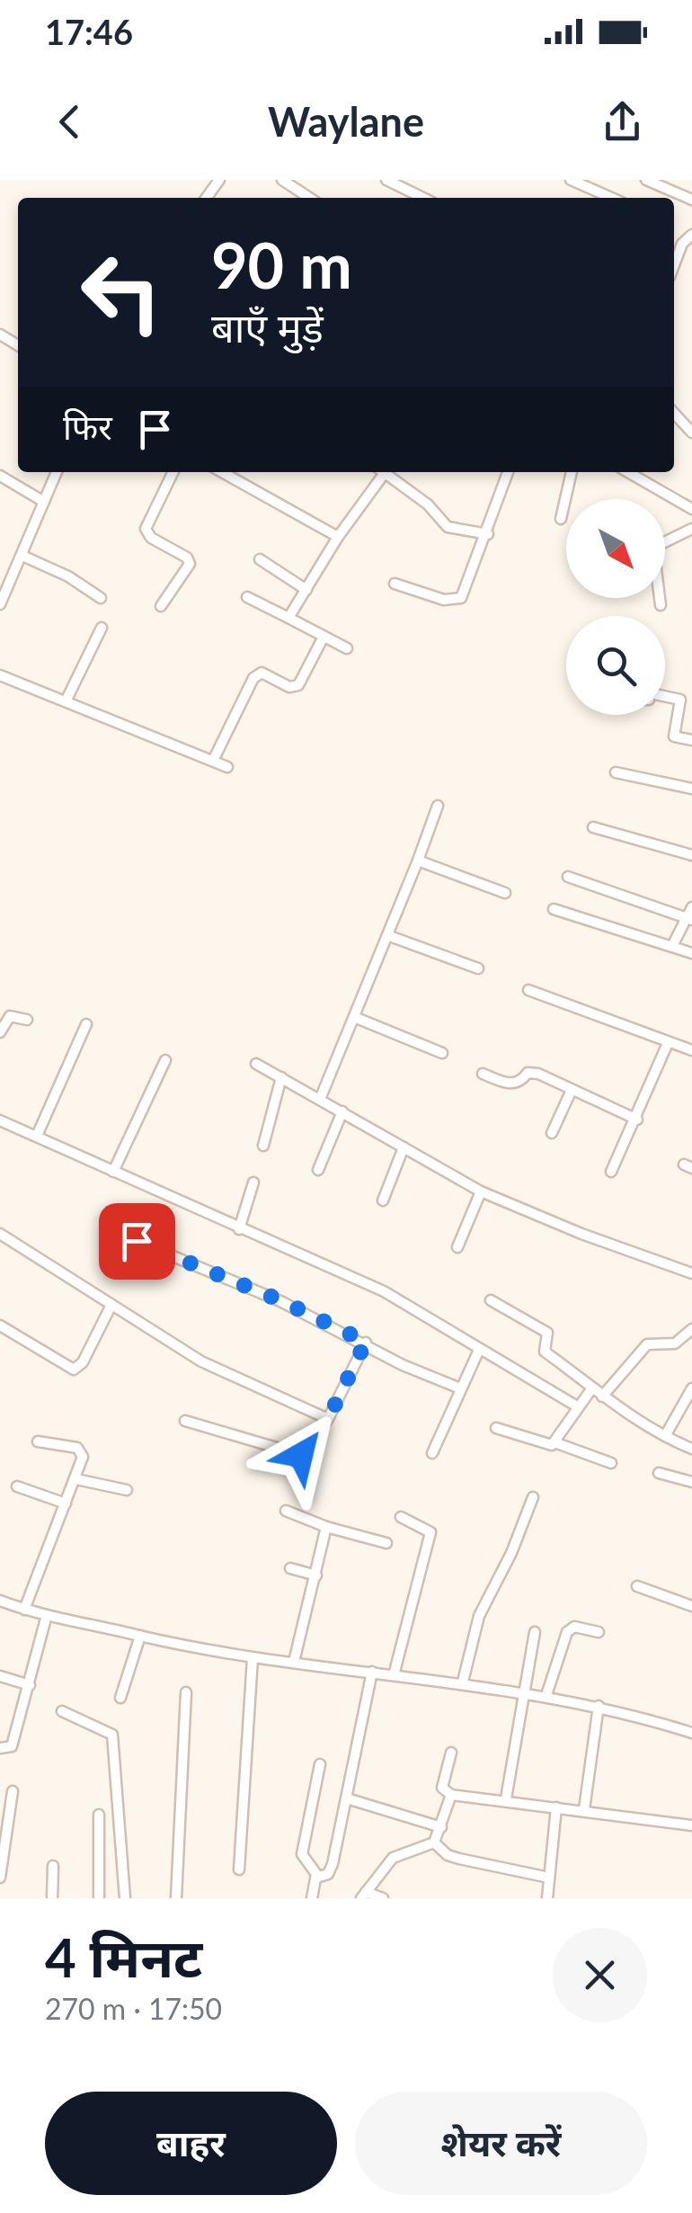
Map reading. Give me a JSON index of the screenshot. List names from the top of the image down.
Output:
{
  "north": "bottom right",
  "page": {
    "status": "17:46",
    "header": "Waylane",
    "turn": ["90 m", "बाएँ मुड़ें"],
    "then": "फिर",
    "heading": ["4 मिनट", "270 m · 17:50"],
    "buttons": ["बाहर", "शेयर करें"]
  }
}
